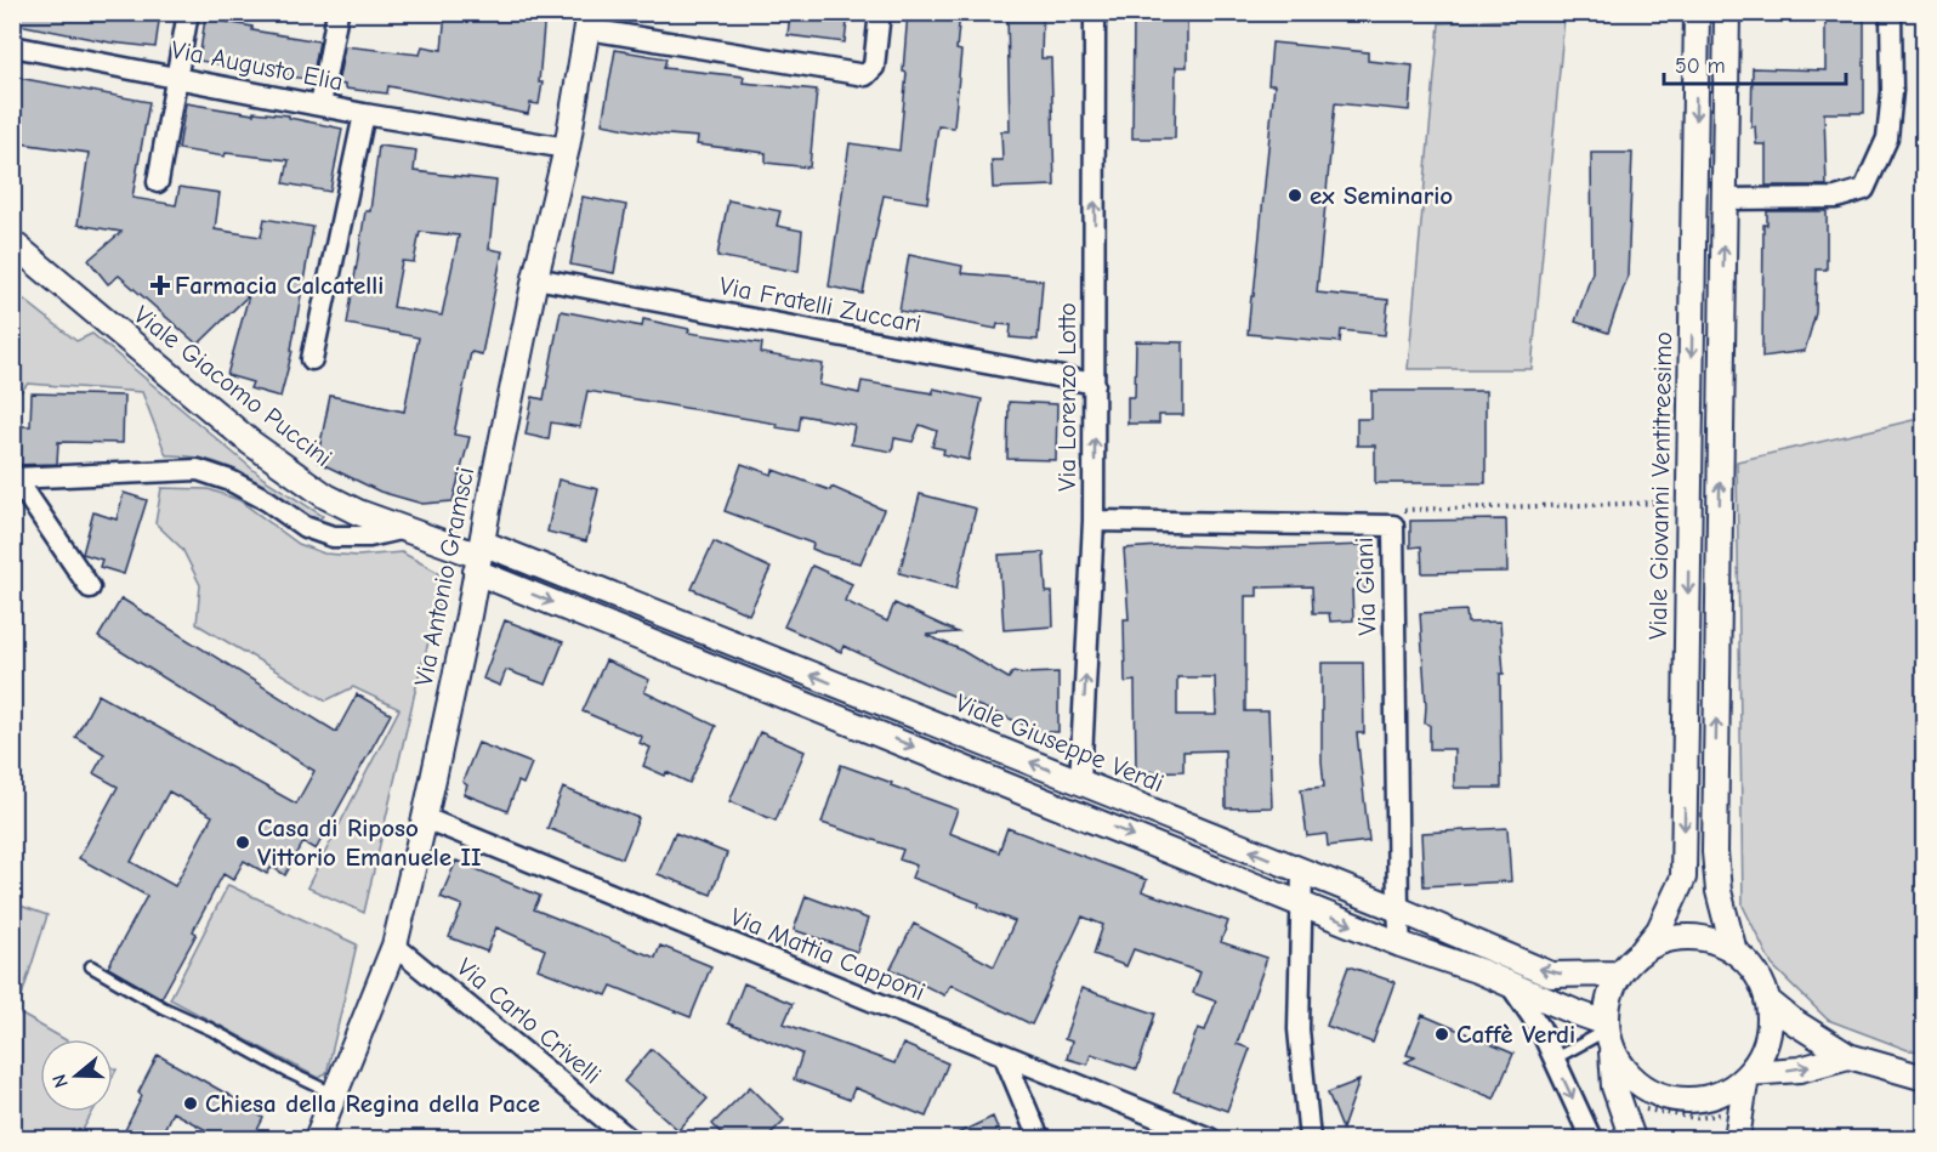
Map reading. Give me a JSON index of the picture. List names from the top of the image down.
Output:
{
  "streets": {
    "street": [
      "Via Augusto Elia",
      "Via Fratelli Zuccari",
      "Viale Giacomo Puccini",
      "Via Lorenzo Lotto",
      "Viale Giovanni Ventitreesimo",
      "Via Antonio Gramsci",
      "Via Giani",
      "Viale Giuseppe Verdi",
      "Via Mattia Capponi",
      "Via Carlo Crivelli"
    ]
  },
  "crossings": [
    ["Via Augusto Elia", "Via Antonio Gramsci"],
    ["Via Fratelli Zuccari", "Via Lorenzo Lotto"],
    ["Via Fratelli Zuccari", "Via Antonio Gramsci"],
    ["Viale Giacomo Puccini", "Via Antonio Gramsci"],
    ["Viale Giacomo Puccini", "Viale Giuseppe Verdi"],
    ["Via Lorenzo Lotto", "Via Giani"],
    ["Via Lorenzo Lotto", "Viale Giuseppe Verdi"],
    ["Viale Giovanni Ventitreesimo", "Viale Giuseppe Verdi"],
    ["Via Antonio Gramsci", "Viale Giuseppe Verdi"],
    ["Via Antonio Gramsci", "Via Mattia Capponi"],
    ["Via Antonio Gramsci", "Via Carlo Crivelli"],
    ["Via Giani", "Viale Giuseppe Verdi"]
  ],
  "one_way": ["Via Lorenzo Lotto"],
  "places": {
    "other": [
      "ex Seminario",
      "Casa di Riposo Vittorio Emanuele II",
      "Caffè Verdi",
      "Chiesa della Regina della Pace"
    ],
    "health": ["Farmacia Calcatelli"]
  },
  "scale_bar": "50 m",
  "north": "left"
}
